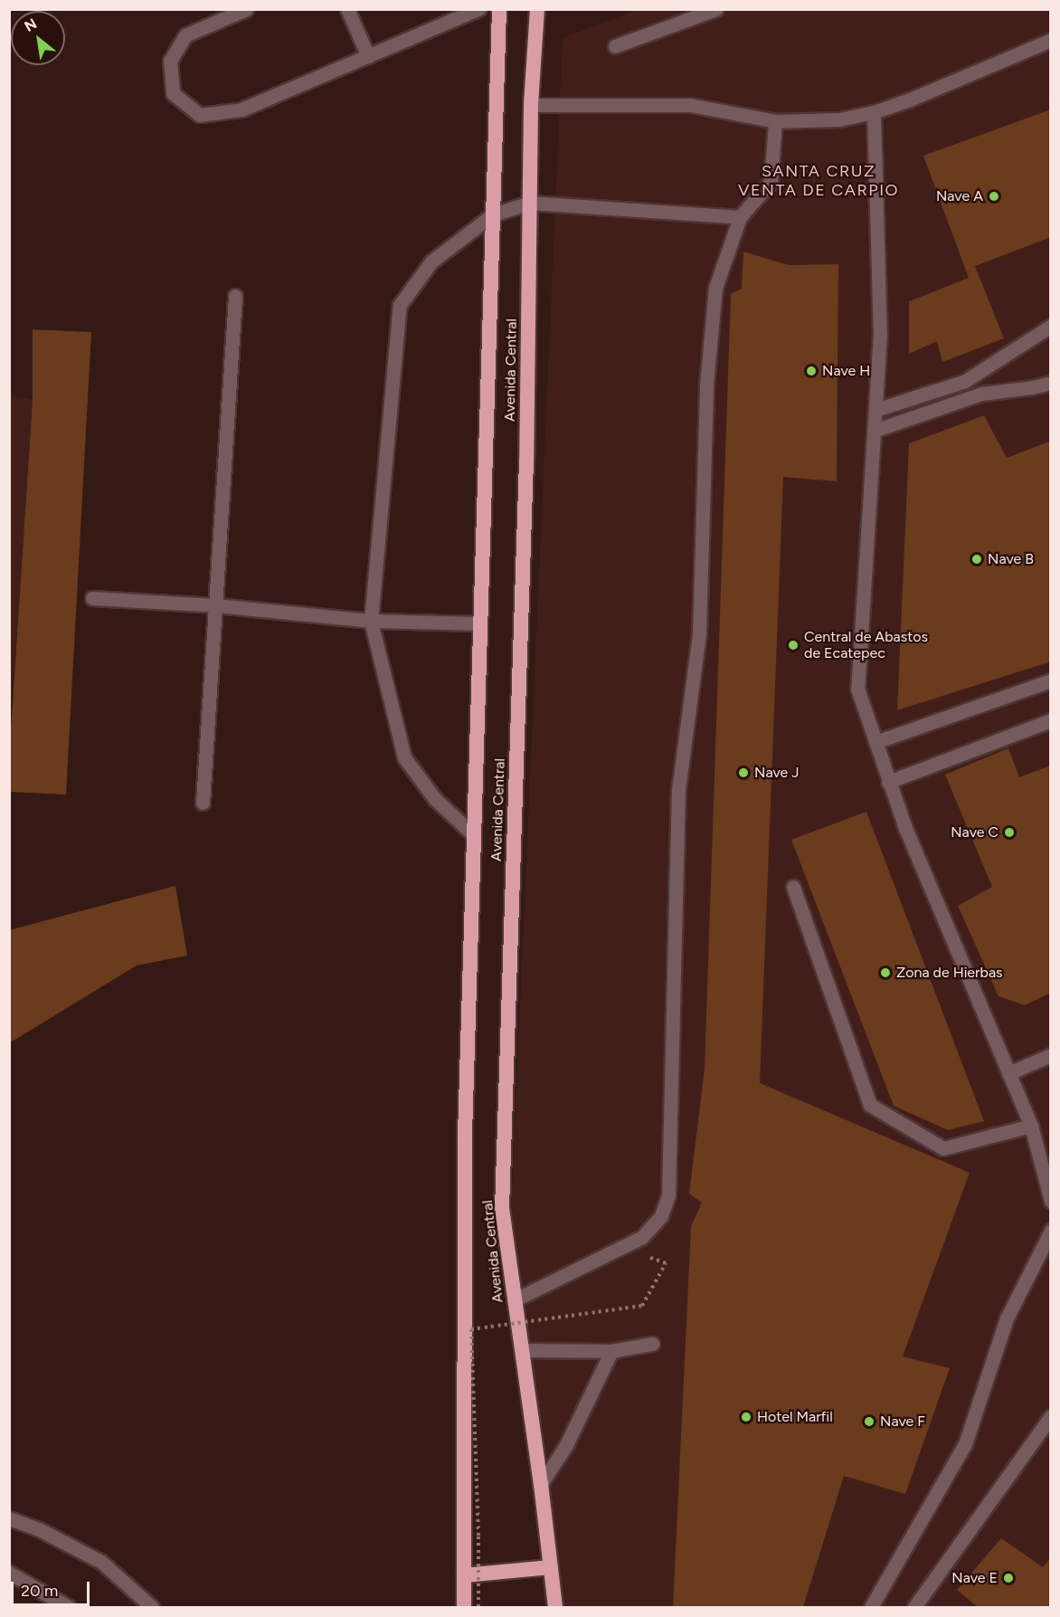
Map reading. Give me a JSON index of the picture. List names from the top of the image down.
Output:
{
  "streets": {
    "highway": ["Avenida Central"]
  },
  "districts": ["SANTA CRUZ VENTA DE CARPIO"],
  "places": [
    "Nave A",
    "Nave H",
    "Nave B",
    "Central de Abastos de Ecatepec",
    "Nave J",
    "Nave C",
    "Zona de Hierbas",
    "Hotel Marfil",
    "Nave F",
    "Nave E"
  ],
  "scale_bar": "20 m",
  "north": "top left"
}
